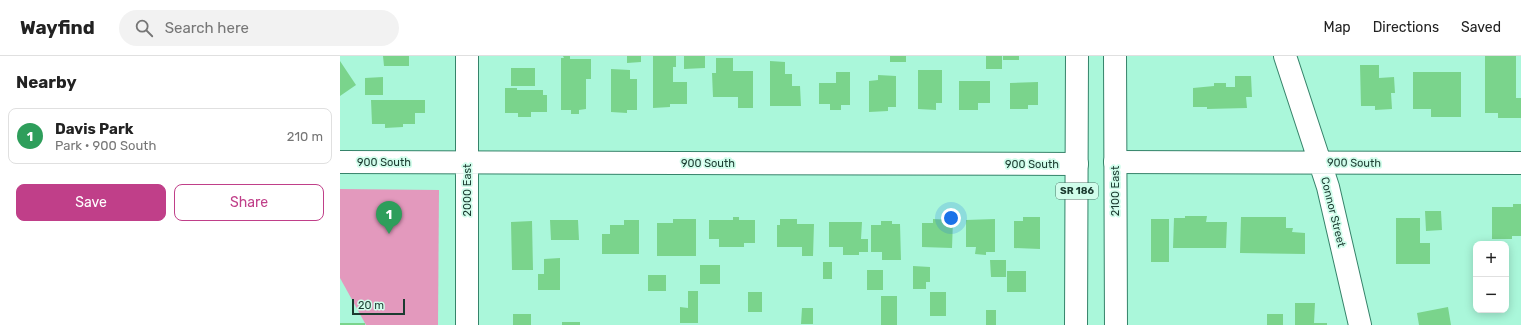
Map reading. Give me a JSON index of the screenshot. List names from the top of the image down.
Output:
{
  "streets": {
    "street": [
      "900 South",
      "2000 East",
      "SR 186",
      "2100 East",
      "Connor Street"
    ]
  },
  "crossings": [
    ["900 South", "2000 East"],
    ["900 South", "SR 186"],
    ["900 South", "2100 East"],
    ["900 South", "Connor Street"]
  ],
  "scale_bar": "20 m",
  "page": {
    "header": "Wayfind",
    "search": "Search here",
    "nav": ["Map", "Directions", "Saved"],
    "heading": "Nearby",
    "list": [
      {
        "mark": "1",
        "name": "Davis Park",
        "note": "Park · 900 South",
        "value": "210 m"
      }
    ],
    "buttons": ["Save", "Share"],
    "pins": "1",
    "map_buttons": ["+", "−"],
    "scale": "20 m"
  }
}
